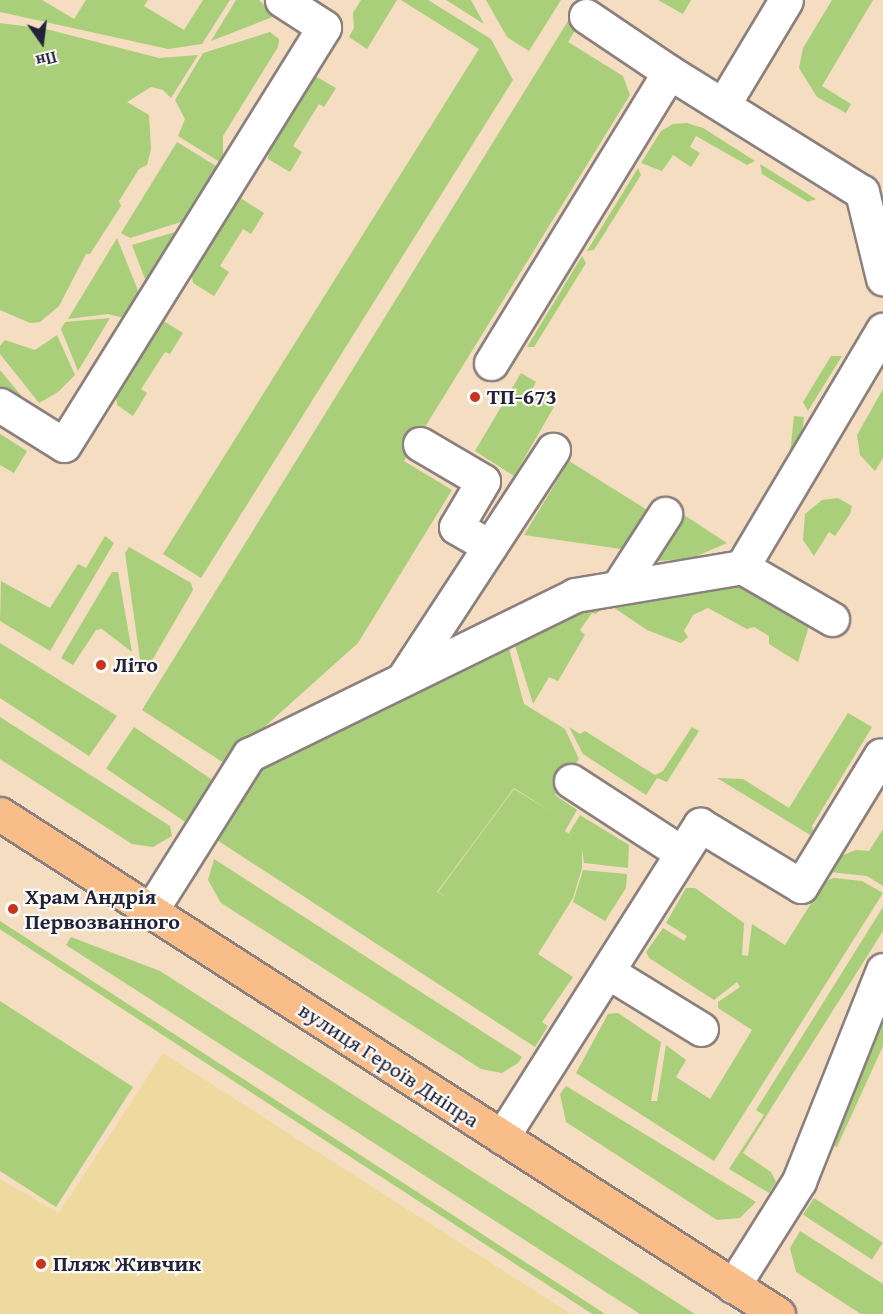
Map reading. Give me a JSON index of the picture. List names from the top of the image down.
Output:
{
  "streets": {
    "main road": ["вулиця Героїв Дніпра"]
  },
  "places": [
    "ТП-673",
    "Літо",
    "Храм Андрія Первозванного",
    "Пляж Живчик"
  ],
  "north": "bottom"
}
